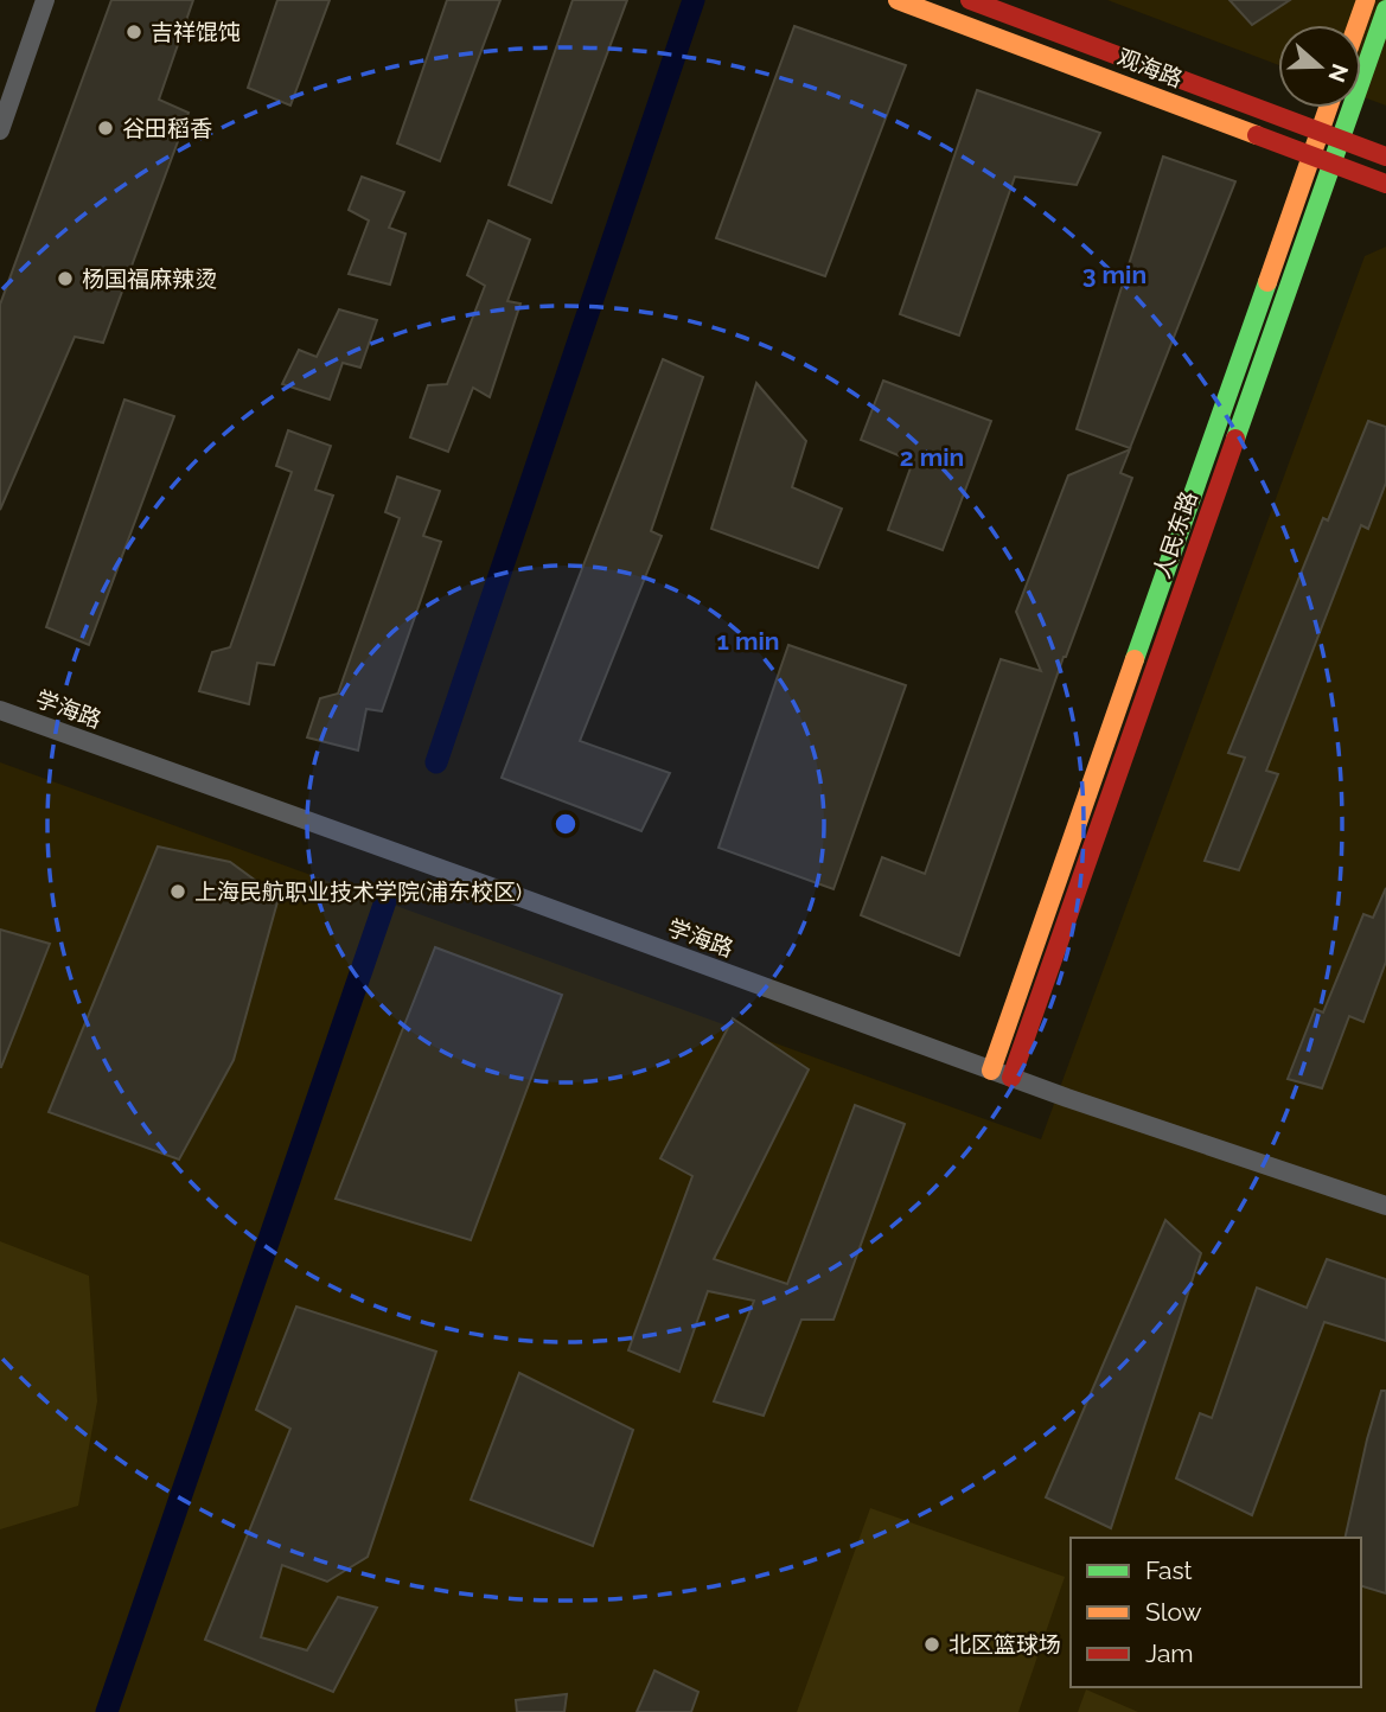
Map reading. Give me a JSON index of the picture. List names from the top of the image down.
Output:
{
  "streets": {
    "street": ["观海路", "人民东路", "学海路"]
  },
  "crossings": [
    ["观海路", "人民东路"],
    ["人民东路", "学海路"]
  ],
  "places": [
    "吉祥馄饨",
    "谷田稻香",
    "杨国福麻辣烫",
    "上海民航职业技术学院(浦东校区)",
    "北区篮球场"
  ],
  "legend": ["Fast", "Slow", "Jam"],
  "north": "right",
  "rings": ["3 min", "2 min", "1 min"]
}
